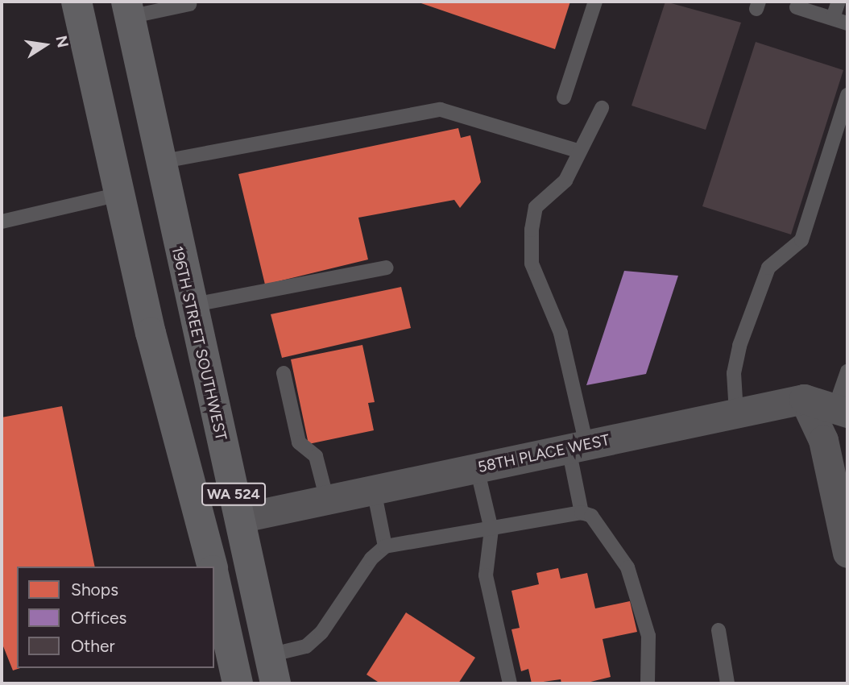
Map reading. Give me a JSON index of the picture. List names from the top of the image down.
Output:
{
  "streets": {
    "main road": ["196TH STREET SOUTHWEST", "WA 524"],
    "street": ["58TH PLACE WEST"]
  },
  "crossings": [
    ["196TH STREET SOUTHWEST", "58TH PLACE WEST"]
  ],
  "legend": ["Shops", "Offices", "Other"],
  "north": "right"
}
